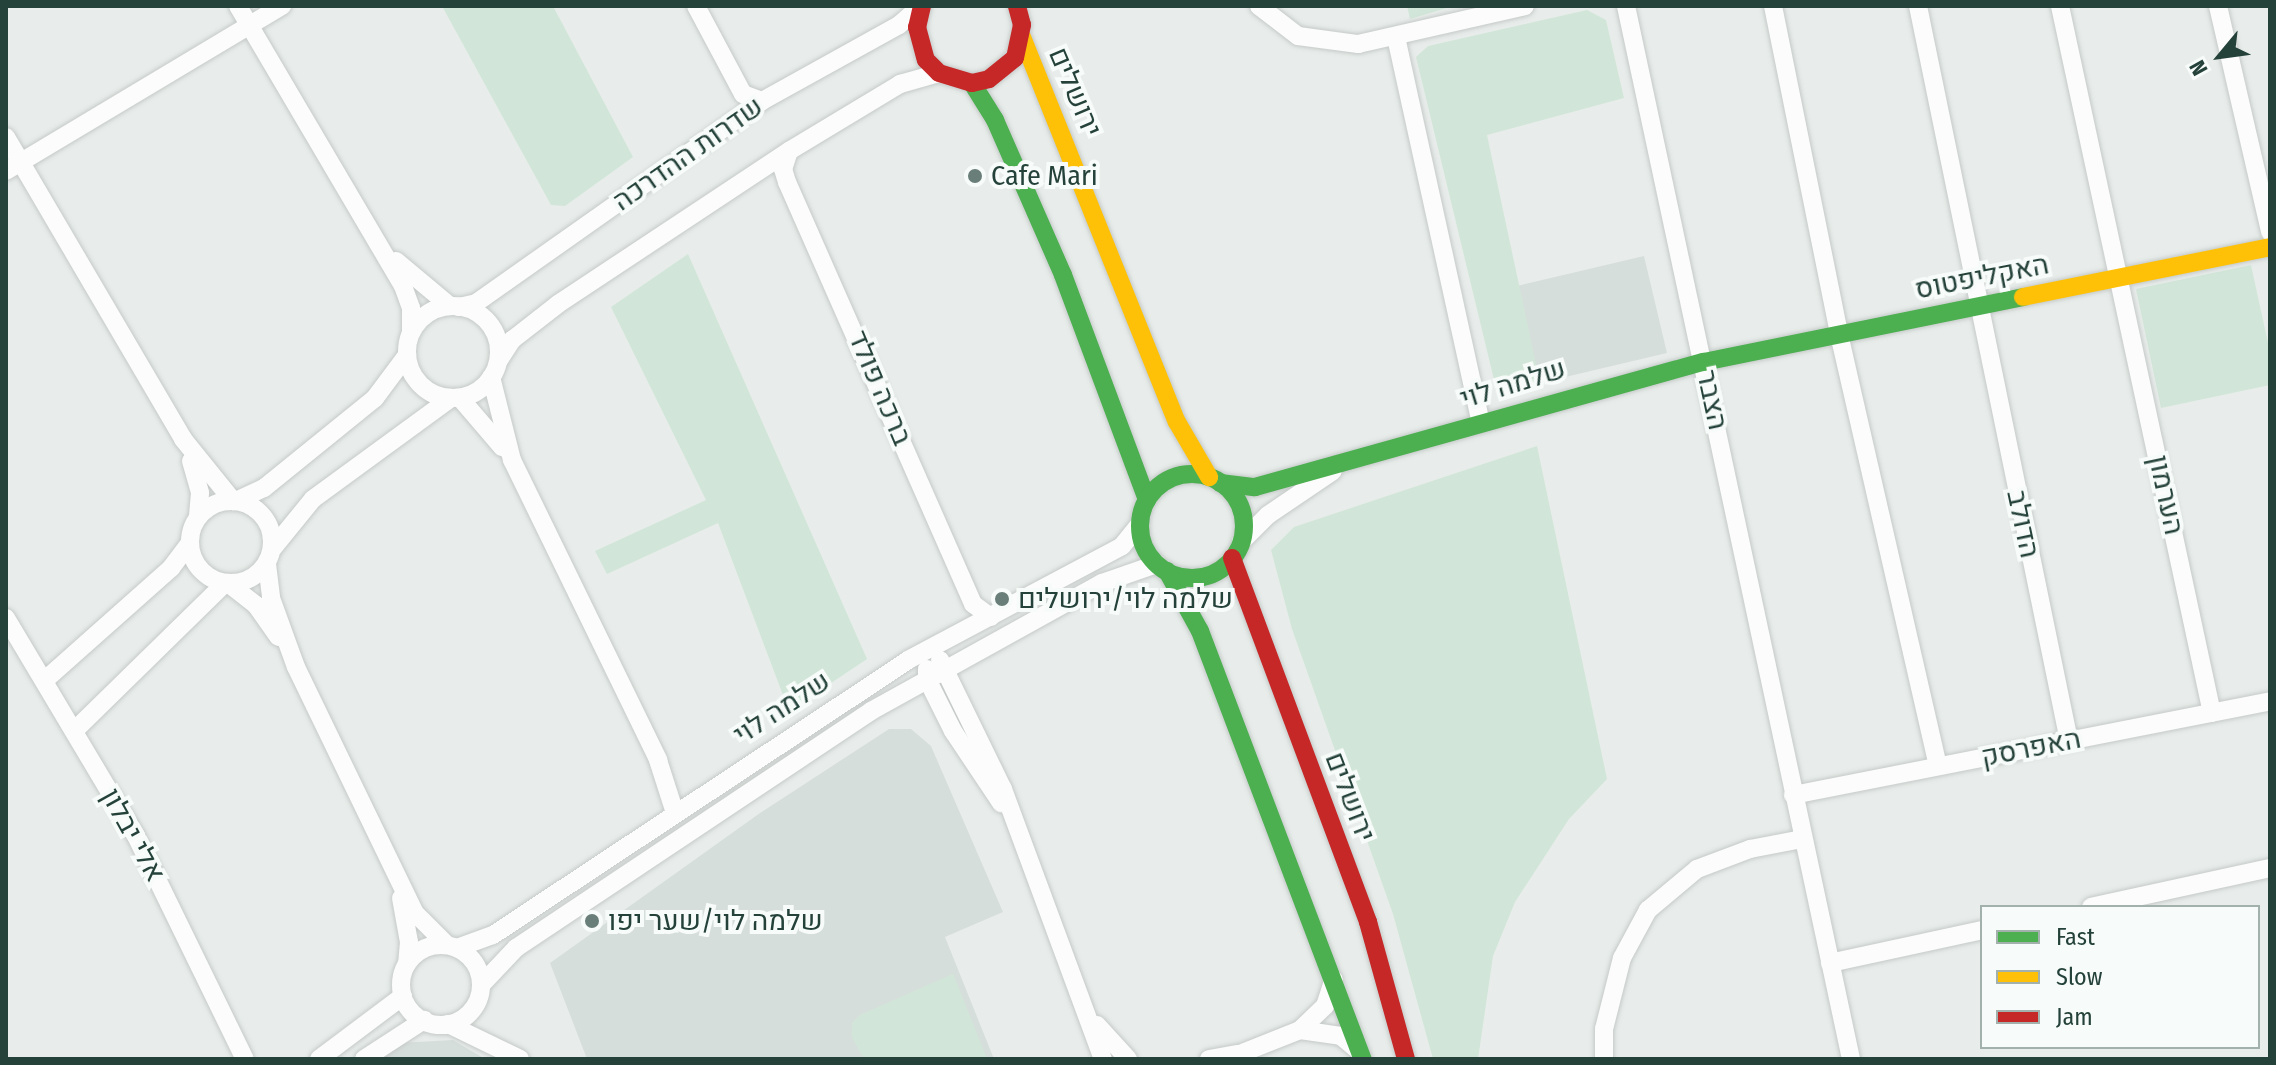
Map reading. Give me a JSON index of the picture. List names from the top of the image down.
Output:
{
  "streets": {
    "street": [
      "ירושלים",
      "שדרות ההדרכה",
      "האקליפטוס",
      "שלמה לוי",
      "ברכה פולד",
      "הצבר",
      "הערמון",
      "הדולב",
      "האפרסק",
      "אלי יבלון"
    ]
  },
  "crossings": [
    ["ירושלים", "שלמה לוי"],
    ["שדרות ההדרכה", "ברכה פולד"],
    ["האקליפטוס", "שלמה לוי"],
    ["האקליפטוס", "הצבר"],
    ["האקליפטוס", "הערמון"],
    ["האקליפטוס", "הדולב"],
    ["שלמה לוי", "ברכה פולד"],
    ["שלמה לוי", "הצבר"],
    ["הצבר", "האפרסק"],
    ["הערמון", "האפרסק"],
    ["הדולב", "האפרסק"]
  ],
  "places": ["Cafe Mari", "שלמה לוי/ירושלים", "שלמה לוי/שער יפו"],
  "legend": ["Fast", "Slow", "Jam"],
  "north": "bottom left"
}
